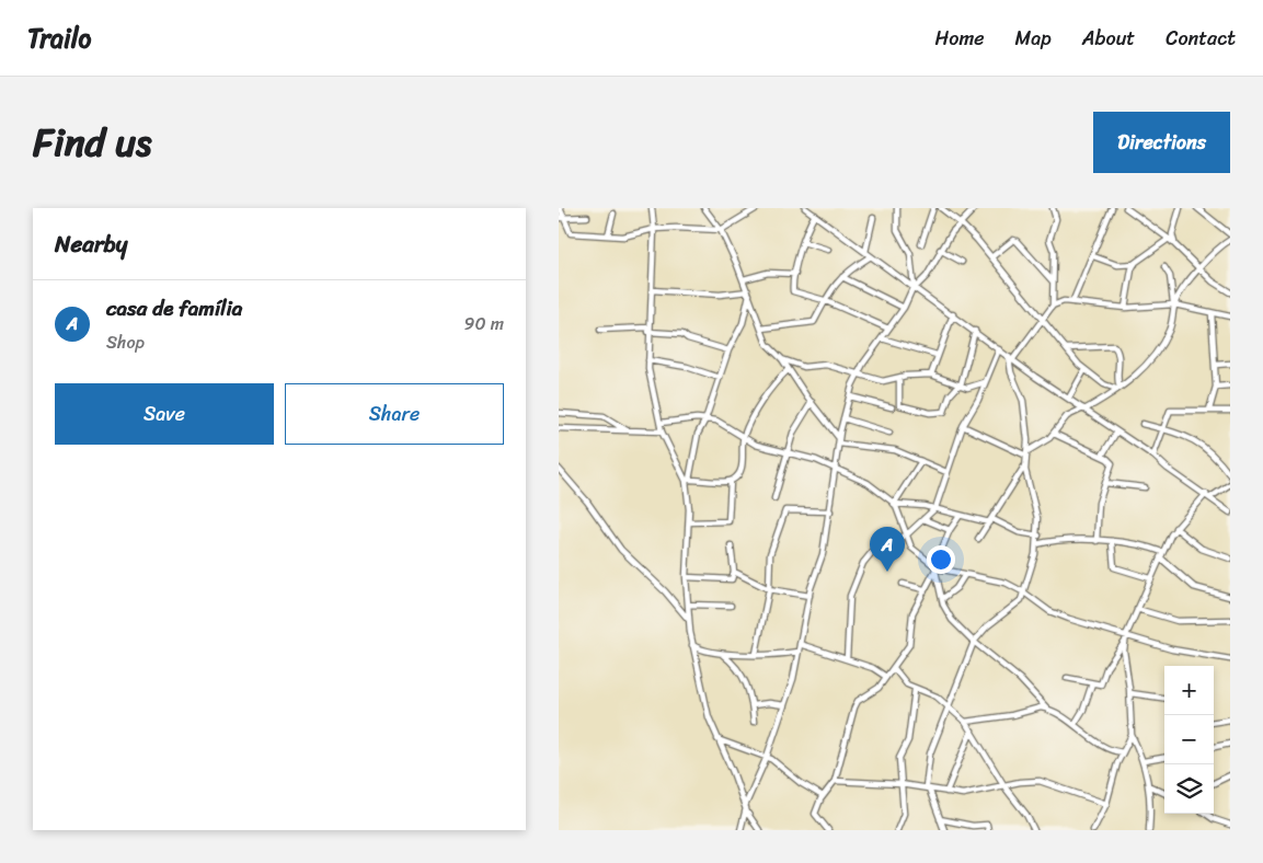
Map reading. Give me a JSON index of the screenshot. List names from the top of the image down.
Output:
{
  "page": {
    "header": "Trailo",
    "nav": [
      "Home",
      "Map",
      "About",
      "Contact"
    ],
    "title": "Find us",
    "buttons": [
      "Directions",
      ["Save", "Share"]
    ],
    "heading": "Nearby",
    "list": [
      {
        "mark": "A",
        "name": "casa de família",
        "note": "Shop",
        "value": "90 m"
      }
    ],
    "pins": "A",
    "map_buttons": ["+", "−"]
  }
}
